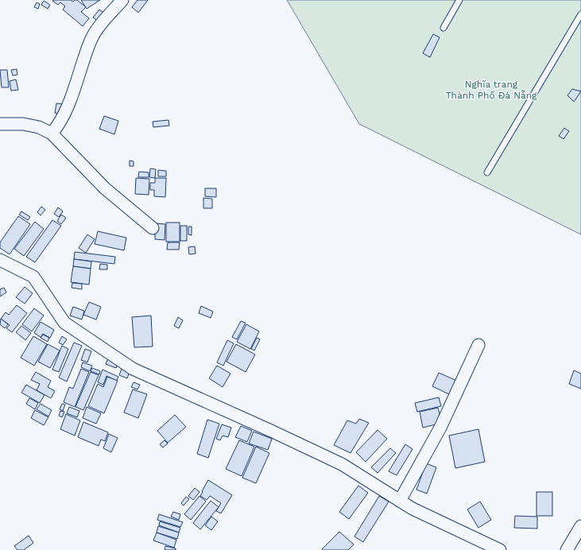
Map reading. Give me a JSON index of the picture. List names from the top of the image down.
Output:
{
  "parks": ["Nghĩa trang Thành Phố Đà Nẵng"]
}
